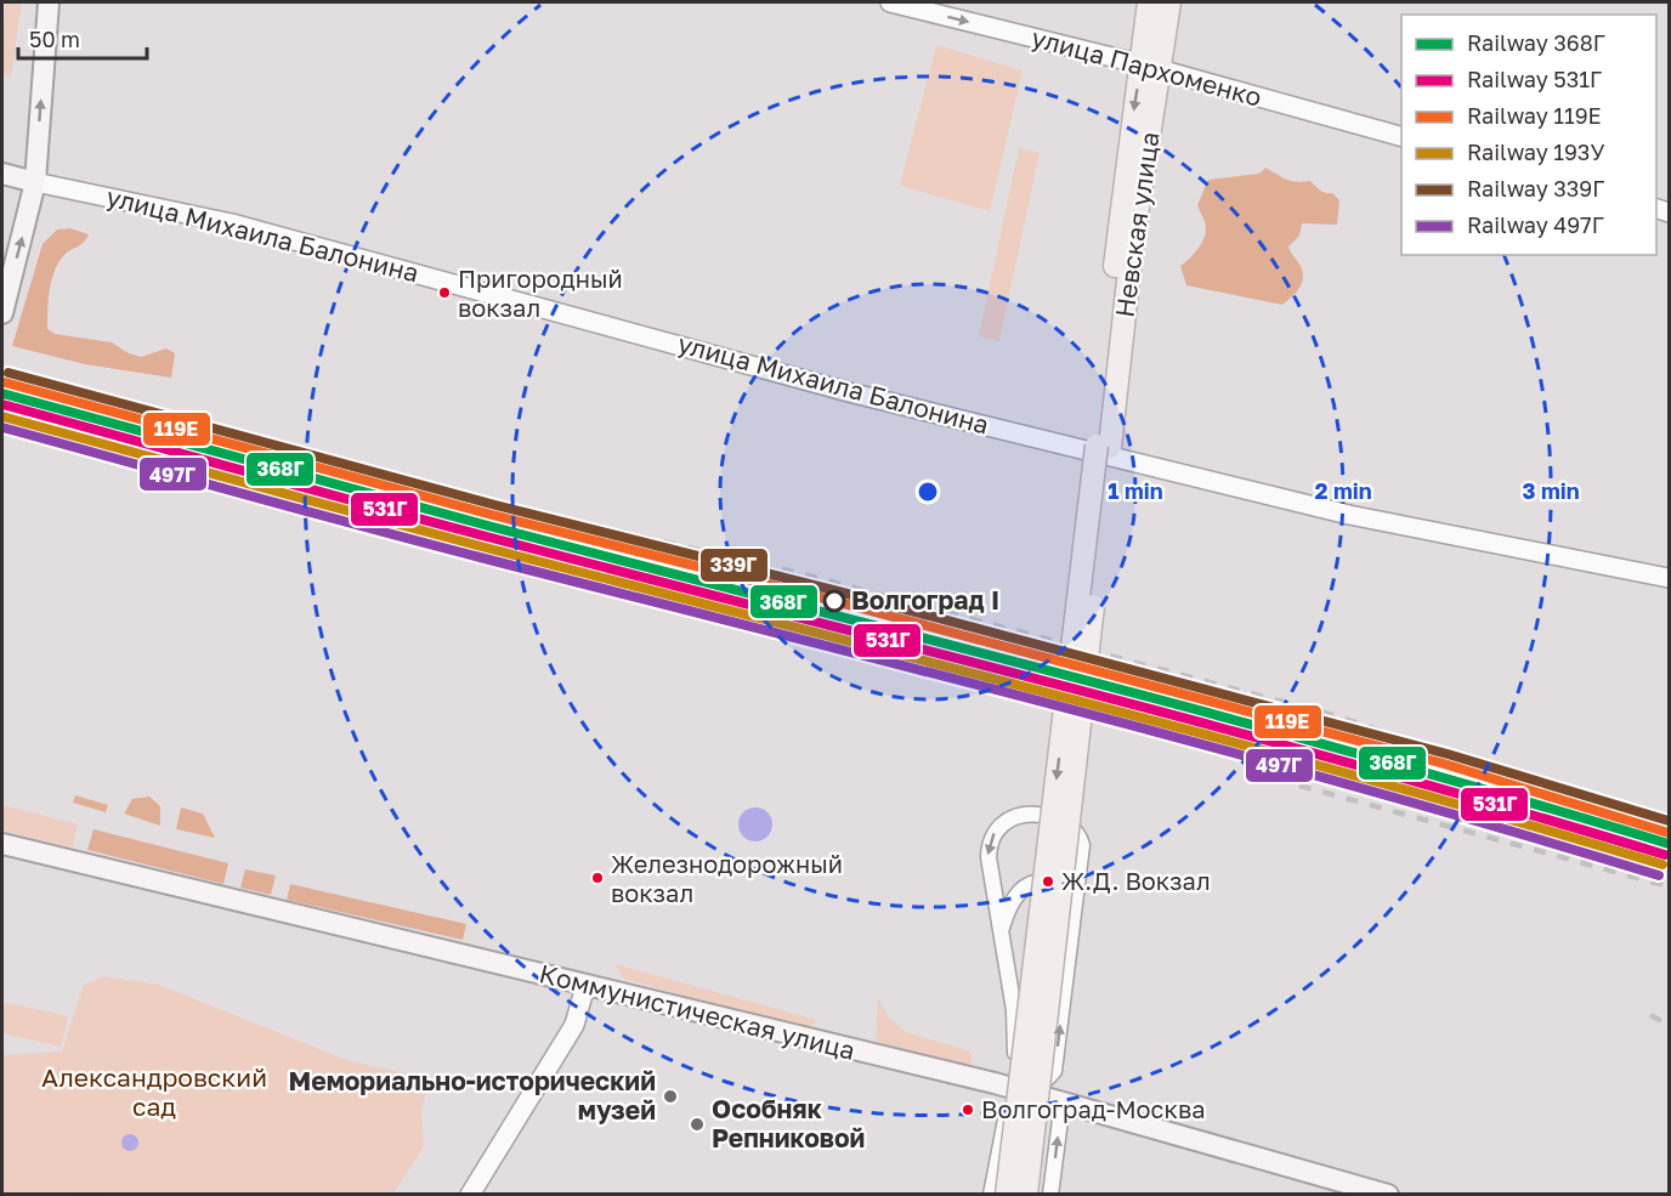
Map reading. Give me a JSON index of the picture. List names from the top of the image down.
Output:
{
  "streets": {
    "main road": ["Невская улица", "улица Михаила Балонина", "Коммунистическая улица"],
    "street": ["улица Пархоменко"]
  },
  "crossings": [
    ["улица Пархоменко", "Невская улица"]
  ],
  "one_way": ["улица Пархоменко"],
  "parks": ["Александровский сад"],
  "places": [
    "Пригородный вокзал",
    "Волгоград I",
    "Железнодорожный вокзал",
    "Ж.Д. Вокзал",
    "Мемориально-исторический музей",
    "Волгоград-Москва",
    "Особняк Репниковой"
  ],
  "lines": [
    "rail line 339Г",
    "rail line 119Е",
    "rail line 368Г",
    "rail line 531Г",
    "rail line 193У",
    "rail line 497Г"
  ],
  "legend": [
    "Railway 368Г",
    "Railway 531Г",
    "Railway 119Е",
    "Railway 193У",
    "Railway 339Г",
    "Railway 497Г"
  ],
  "scale_bar": "50 m",
  "rings": ["1 min", "2 min", "3 min"]
}
